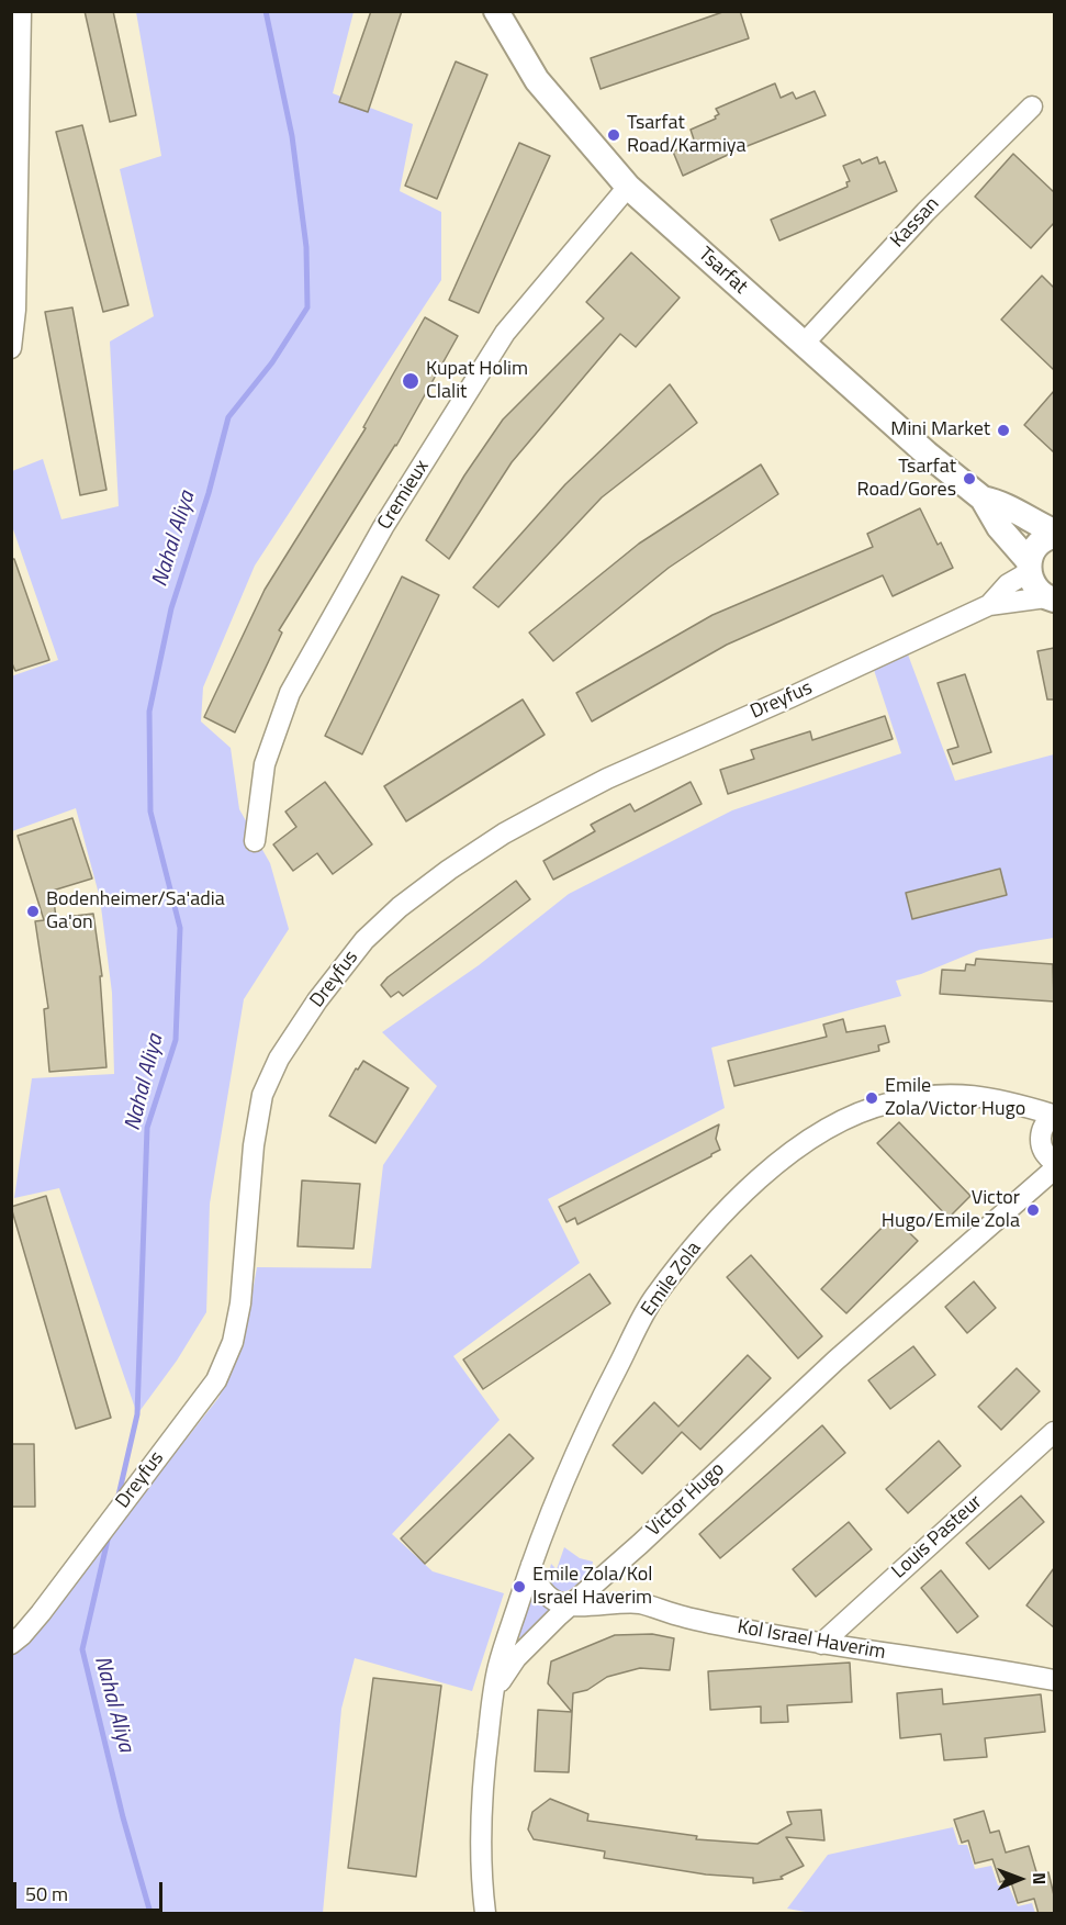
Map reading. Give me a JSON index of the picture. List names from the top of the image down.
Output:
{
  "streets": {
    "street": [
      "Kassan",
      "Tsarfat",
      "Cremieux",
      "Dreyfus",
      "Emile Zola",
      "Victor Hugo",
      "Louis Pasteur",
      "Kol Israel Haverim"
    ]
  },
  "crossings": [
    ["Kassan", "Tsarfat"],
    ["Tsarfat", "Cremieux"],
    ["Tsarfat", "Dreyfus"],
    ["Emile Zola", "Victor Hugo"],
    ["Victor Hugo", "Kol Israel Haverim"],
    ["Louis Pasteur", "Kol Israel Haverim"]
  ],
  "water": ["Nahal Aliya"],
  "places": [
    "Tsarfat Road/Karmiya",
    "Kupat Holim Clalit",
    "Mini Market",
    "Tsarfat Road/Gores",
    "Bodenheimer/Sa'adia Ga'on",
    "Emile Zola/Victor Hugo",
    "Victor Hugo/Emile Zola",
    "Emile Zola/Kol Israel Haverim"
  ],
  "scale_bar": "50 m",
  "north": "right"
}
